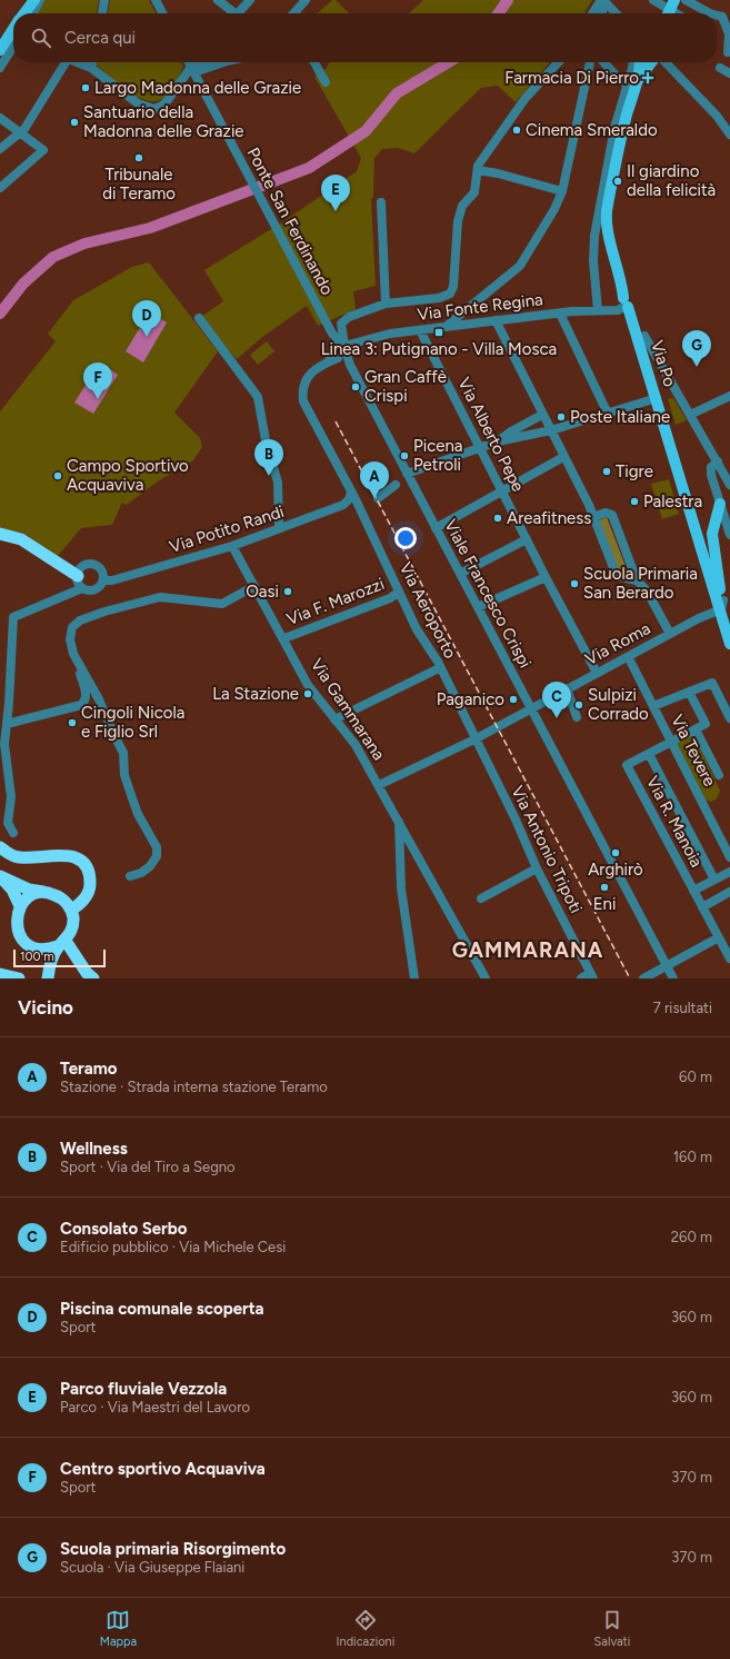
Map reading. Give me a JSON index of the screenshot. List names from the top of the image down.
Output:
{
  "streets": {
    "main road": ["Via Po"],
    "street": [
      "Ponte San Ferdinando",
      "Via Fonte Regina",
      "Via Alberto Pepe",
      "Via Potito Randi",
      "Viale Francesco Crispi",
      "Via F. Marozzi",
      "Via Aeroporto",
      "Via Roma",
      "Via Gammarana",
      "Via Tevere",
      "Via R. Manoia",
      "Via Antonio Tripoti"
    ]
  },
  "crossings": [
    ["Ponte San Ferdinando", "Via Fonte Regina"],
    ["Ponte San Ferdinando", "Viale Francesco Crispi"],
    ["Ponte San Ferdinando", "Via Aeroporto"],
    ["Via Fonte Regina", "Via Alberto Pepe"],
    ["Via Fonte Regina", "Viale Francesco Crispi"],
    ["Via Fonte Regina", "Via Aeroporto"],
    ["Via Po", "Via Roma"],
    ["Via Alberto Pepe", "Via Roma"],
    ["Via Potito Randi", "Via Aeroporto"],
    ["Via Potito Randi", "Via Gammarana"],
    ["Viale Francesco Crispi", "Via Aeroporto"],
    ["Viale Francesco Crispi", "Via Roma"],
    ["Via F. Marozzi", "Via Aeroporto"],
    ["Via F. Marozzi", "Via Gammarana"],
    ["Via Aeroporto", "Via Roma"],
    ["Via Aeroporto", "Via Antonio Tripoti"],
    ["Via Roma", "Via Gammarana"],
    ["Via Roma", "Via Tevere"],
    ["Via Roma", "Via Antonio Tripoti"],
    ["Via Tevere", "Via R. Manoia"]
  ],
  "districts": ["GAMMARANA"],
  "places": {
    "health": ["Farmacia Di Pierro"],
    "other": [
      "Largo Madonna delle Grazie",
      "Santuario della Madonna delle Grazie",
      "Cinema Smeraldo",
      "Tribunale di Teramo",
      "Il giardino della felicità",
      "Gran Caffè Crispi",
      "Poste Italiane",
      "Picena Petroli",
      "Tigre",
      "Campo Sportivo Acquaviva",
      "Palestra",
      "Areafitness",
      "Scuola Primaria San Berardo",
      "Oasi",
      "La Stazione",
      "Paganico",
      "Sulpizi Corrado",
      "Cingoli Nicola e Figlio Srl",
      "Arghirò",
      "Eni"
    ],
    "transit": ["Linea 3: Putignano - Villa Mosca"]
  },
  "scale_bar": "100 m",
  "page": {
    "search": "Cerca qui",
    "pins": [
      "E",
      "D",
      "G",
      "F",
      "B",
      "A",
      "C"
    ],
    "scale": "100 m",
    "heading": ["Vicino", "7 risultati"],
    "list": [
      {
        "mark": "A",
        "name": "Teramo",
        "note": "Stazione · Strada interna stazione Teramo",
        "value": "60 m"
      },
      {
        "mark": "B",
        "name": "Wellness",
        "note": "Sport · Via del Tiro a Segno",
        "value": "160 m"
      },
      {
        "mark": "C",
        "name": "Consolato Serbo",
        "note": "Edificio pubblico · Via Michele Cesi",
        "value": "260 m"
      },
      {
        "mark": "D",
        "name": "Piscina comunale scoperta",
        "note": "Sport",
        "value": "360 m"
      },
      {
        "mark": "E",
        "name": "Parco fluviale Vezzola",
        "note": "Parco · Via Maestri del Lavoro",
        "value": "360 m"
      },
      {
        "mark": "F",
        "name": "Centro sportivo Acquaviva",
        "note": "Sport",
        "value": "370 m"
      },
      {
        "mark": "G",
        "name": "Scuola primaria Risorgimento",
        "note": "Scuola · Via Giuseppe Flaiani",
        "value": "370 m"
      }
    ],
    "nav": ["Mappa", "Indicazioni", "Salvati"]
  }
}
